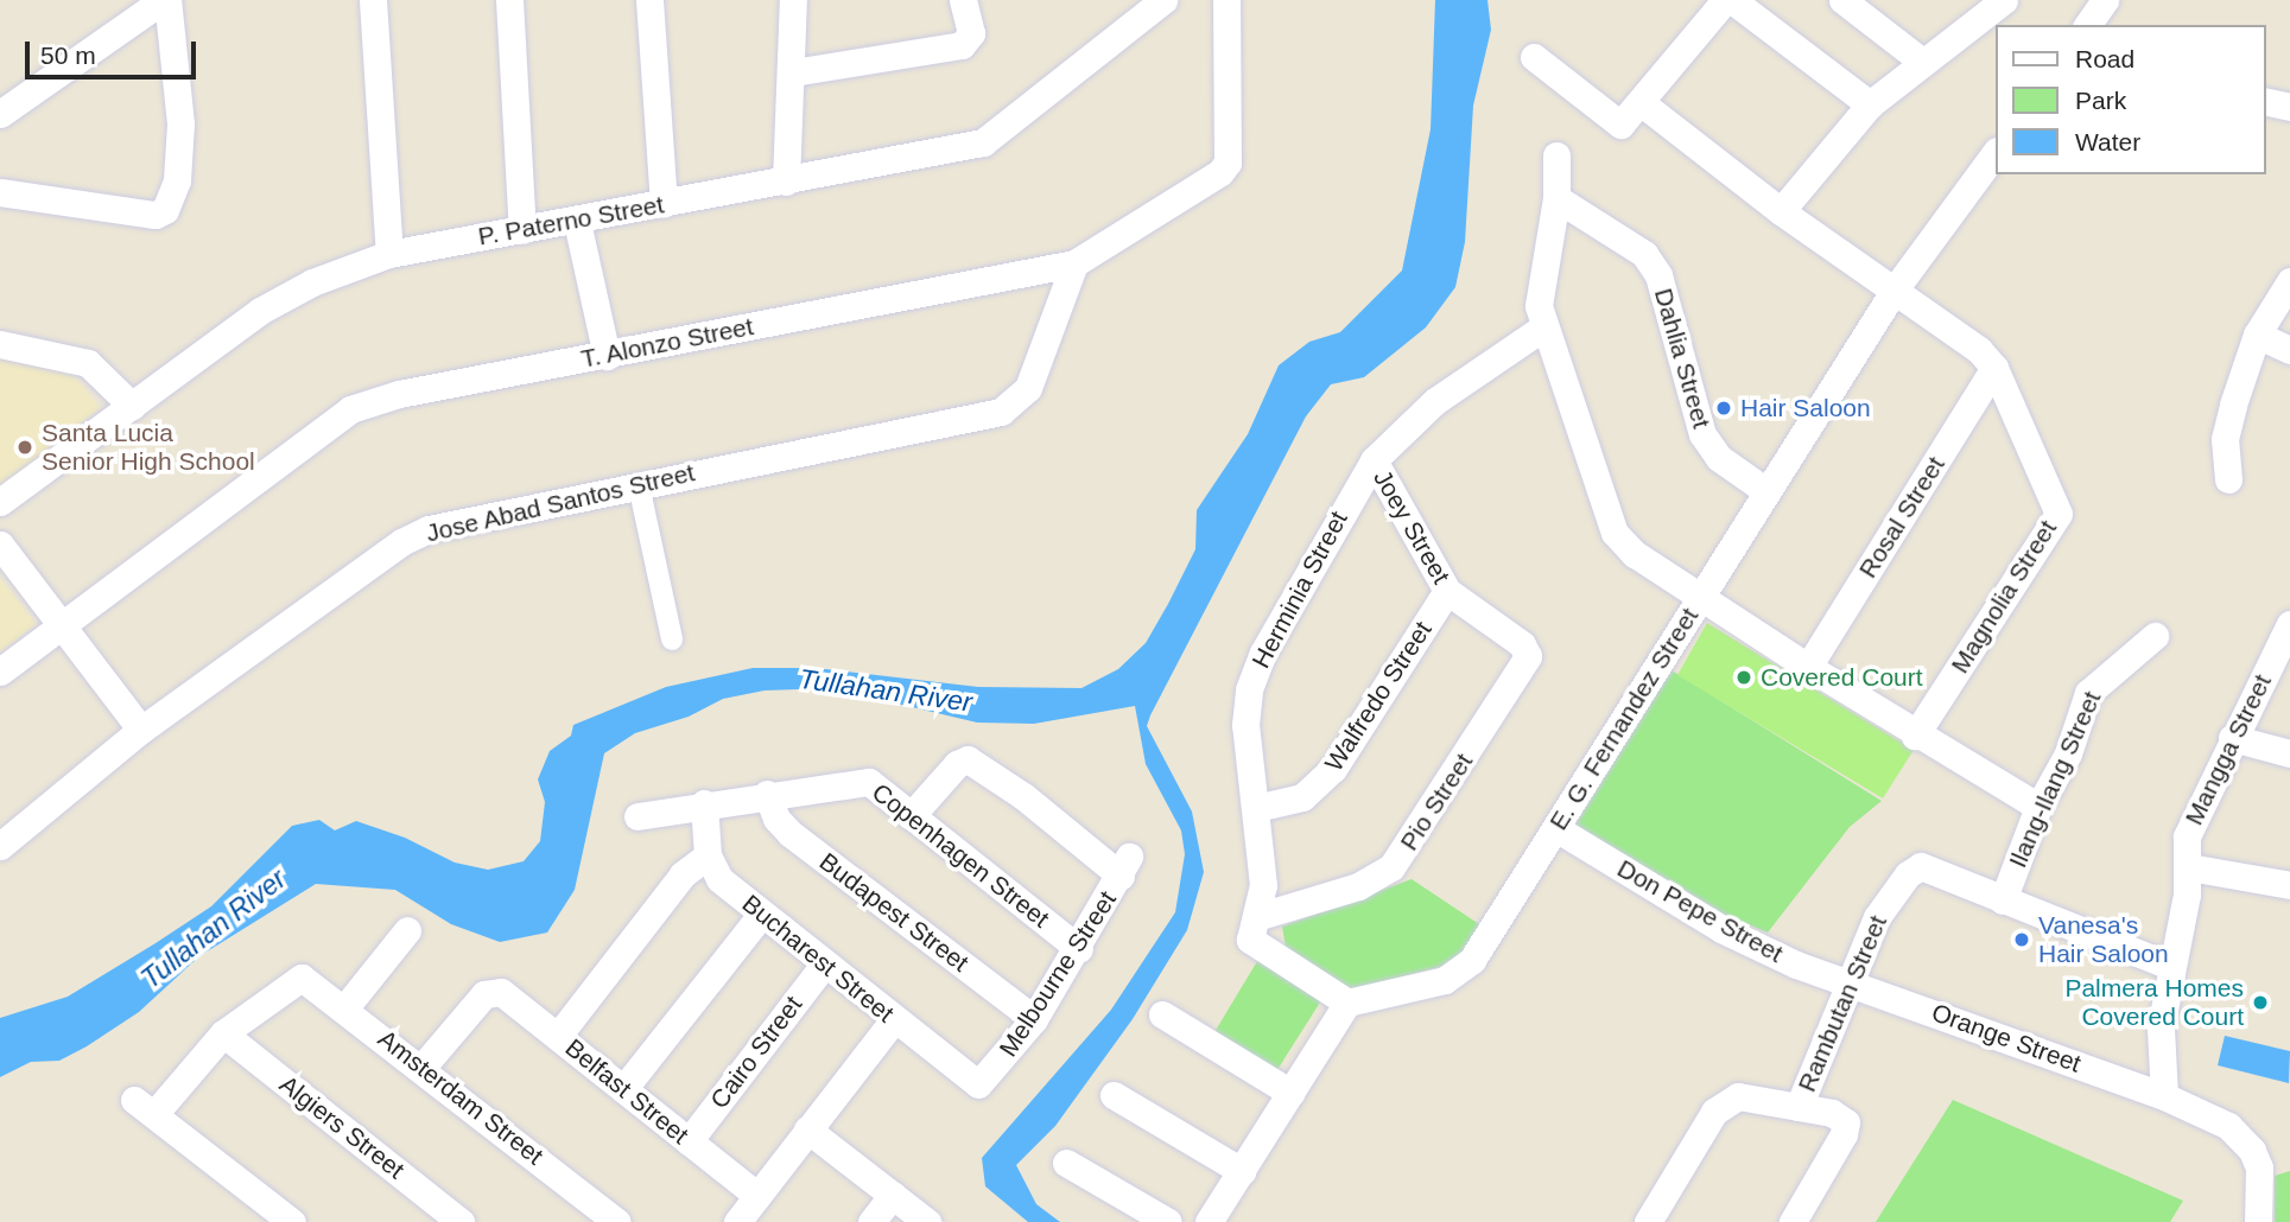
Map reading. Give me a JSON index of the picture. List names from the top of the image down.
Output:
{
  "streets": {
    "street": [
      "P. Paterno Street",
      "T. Alonzo Street",
      "Dahlia Street",
      "Jose Abad Santos Street",
      "Rosal Street",
      "Joey Street",
      "Herminia Street",
      "Magnolia Street",
      "Walfredo Street",
      "E. G. Fernandez Street",
      "Mangga Street",
      "Ilang-Ilang Street",
      "Pio Street",
      "Copenhagen Street",
      "Don Pepe Street",
      "Budapest Street",
      "Bucharest Street",
      "Melbourne Street",
      "Rambutan Street",
      "Orange Street",
      "Cairo Street",
      "Belfast Street",
      "Amsterdam Street",
      "Algiers Street"
    ]
  },
  "crossings": [
    ["T. Alonzo Street", "Jose Abad Santos Street"],
    ["Dahlia Street", "E. G. Fernandez Street"],
    ["Rosal Street", "Magnolia Street"],
    ["Joey Street", "Herminia Street"],
    ["Joey Street", "Walfredo Street"],
    ["Joey Street", "Pio Street"],
    ["Herminia Street", "Walfredo Street"],
    ["Herminia Street", "Pio Street"],
    ["Magnolia Street", "E. G. Fernandez Street"],
    ["E. G. Fernandez Street", "Don Pepe Street"],
    ["Mangga Street", "Orange Street"],
    ["Ilang-Ilang Street", "Rambutan Street"],
    ["Copenhagen Street", "Budapest Street"],
    ["Copenhagen Street", "Bucharest Street"],
    ["Copenhagen Street", "Melbourne Street"],
    ["Don Pepe Street", "Rambutan Street"],
    ["Don Pepe Street", "Orange Street"],
    ["Budapest Street", "Melbourne Street"],
    ["Bucharest Street", "Melbourne Street"],
    ["Bucharest Street", "Cairo Street"],
    ["Rambutan Street", "Orange Street"],
    ["Cairo Street", "Belfast Street"],
    ["Belfast Street", "Amsterdam Street"],
    ["Amsterdam Street", "Algiers Street"]
  ],
  "water": ["Tullahan River"],
  "places": [
    "Hair Saloon",
    "Santa Lucia Senior High School",
    "Covered Court",
    "Vanesa's Hair Saloon",
    "Palmera Homes Covered Court"
  ],
  "legend": ["Road", "Park", "Water"],
  "scale_bar": "50 m"
}
